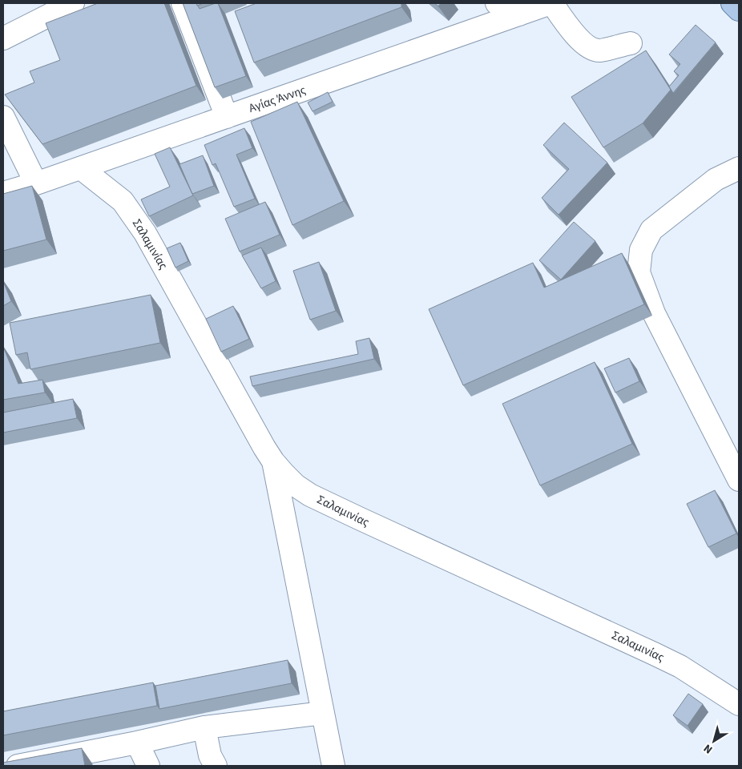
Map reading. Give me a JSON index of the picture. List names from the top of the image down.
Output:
{
  "streets": {
    "street": ["Αγίας Άννης", "Σαλαμινίας"]
  },
  "crossings": [
    ["Αγίας Άννης", "Σαλαμινίας"]
  ],
  "north": "bottom left"
}
